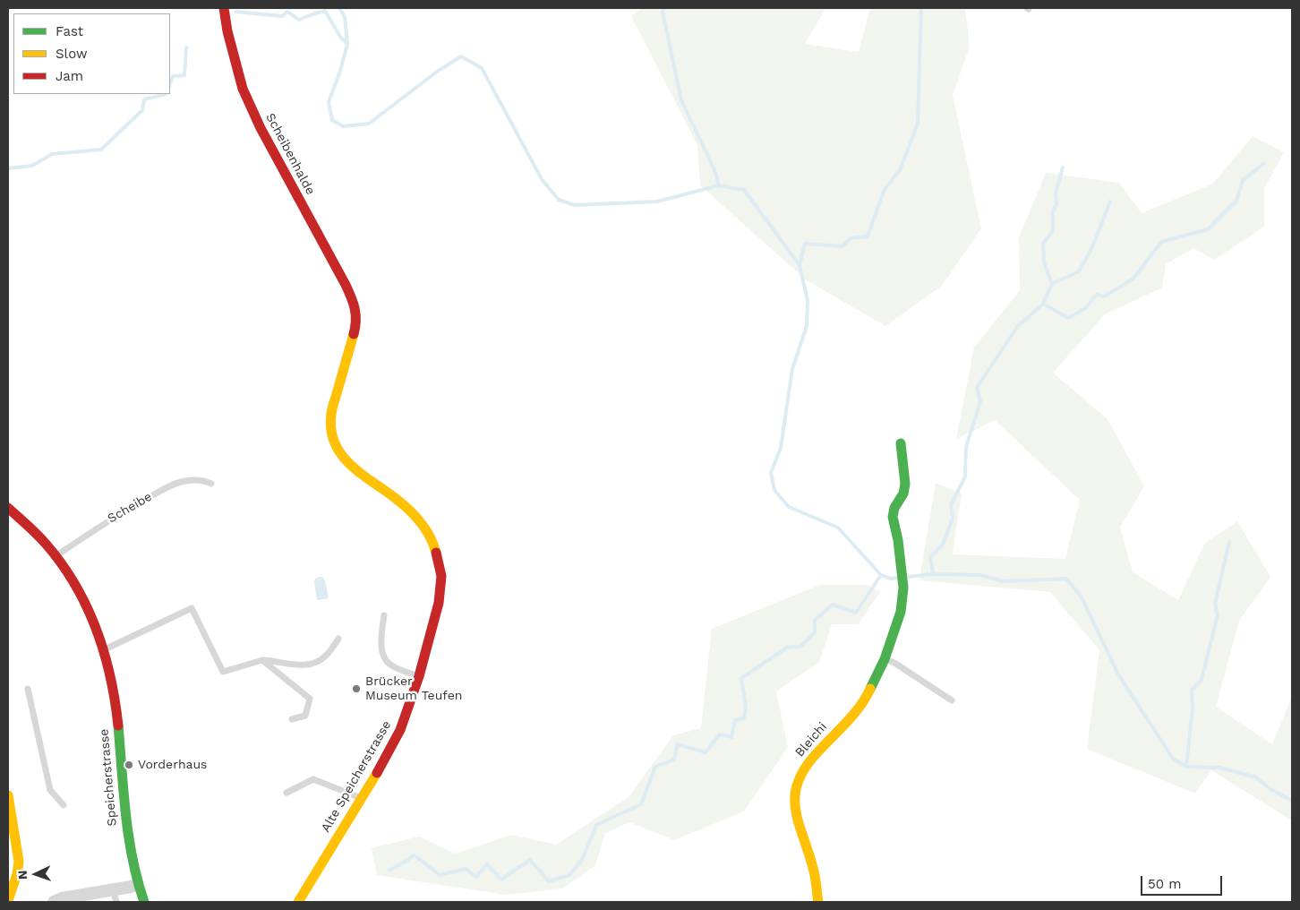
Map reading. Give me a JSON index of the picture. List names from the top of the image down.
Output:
{
  "streets": {
    "street": [
      "Scheibenhalde",
      "Bleichi",
      "Alte Speicherstrasse",
      "Speicherstrasse"
    ],
    "lane": ["Scheibe"]
  },
  "crossings": [
    ["Scheibenhalde", "Alte Speicherstrasse"],
    ["Scheibe", "Speicherstrasse"]
  ],
  "places": ["Brücker Museum Teufen", "Vorderhaus"],
  "legend": ["Fast", "Slow", "Jam"],
  "scale_bar": "50 m",
  "north": "left"
}
